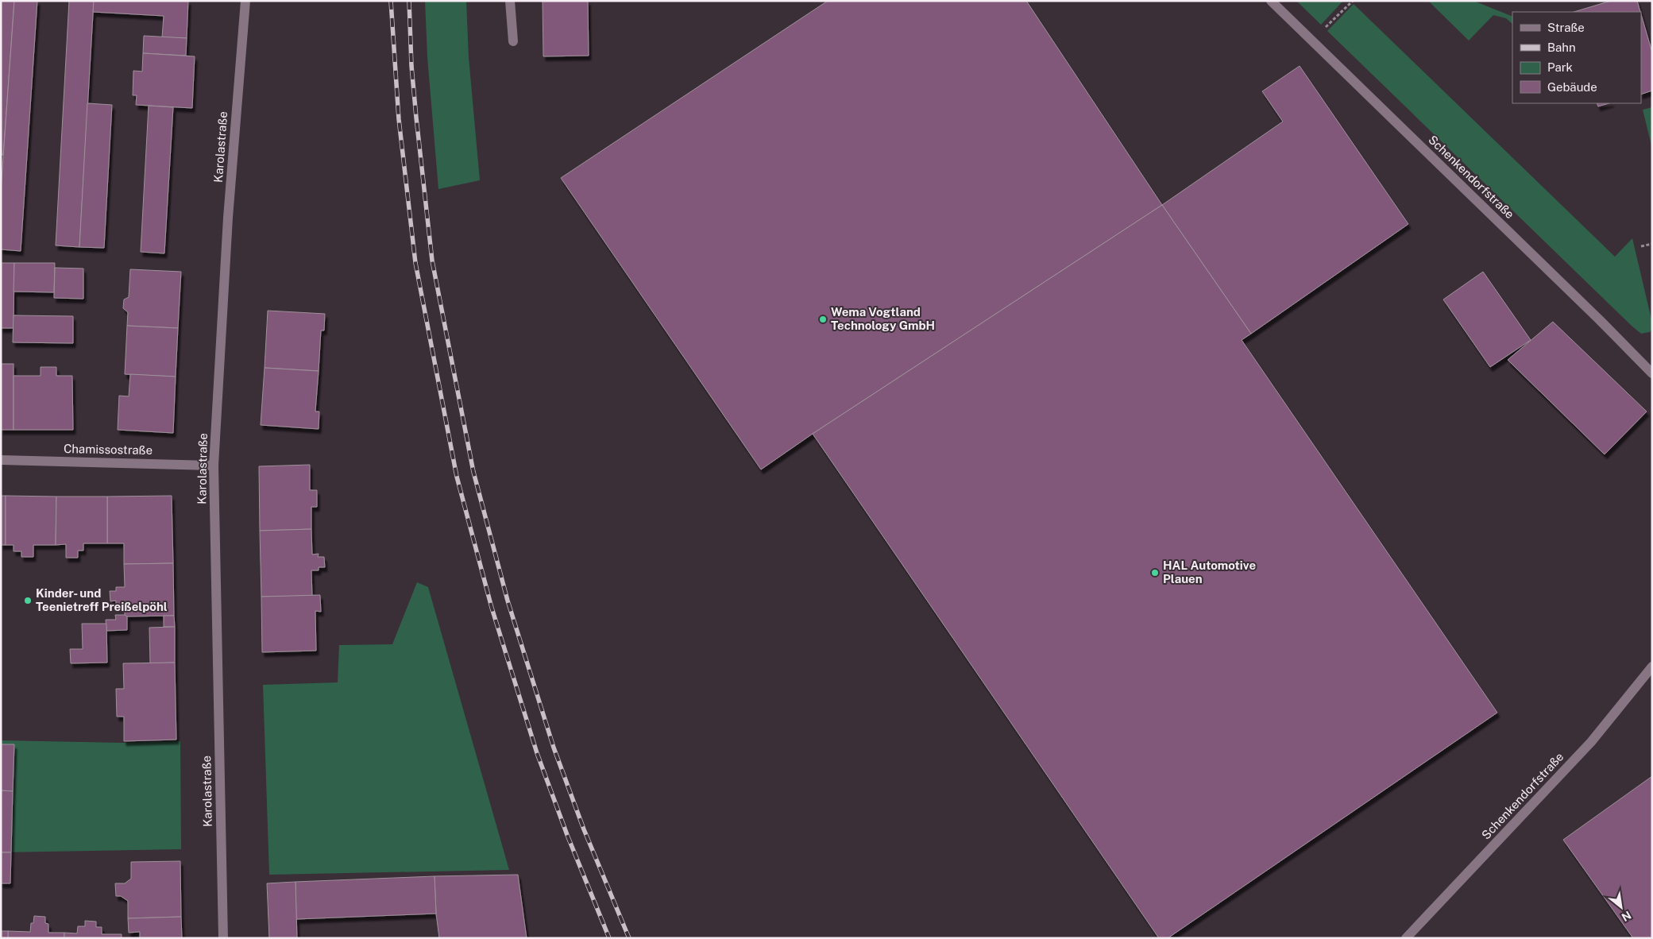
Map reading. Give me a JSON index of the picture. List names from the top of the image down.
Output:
{
  "streets": {
    "street": ["Karolastraße", "Schenkendorfstraße", "Chamissostraße"]
  },
  "crossings": [
    ["Karolastraße", "Chamissostraße"]
  ],
  "places": ["Wema Vogtland Technology GmbH", "HAL Automotive Plauen", "Kinder- und Teenietreff Preißelpöhl"],
  "legend": [
    "Straße",
    "Bahn",
    "Park",
    "Gebäude"
  ],
  "north": "bottom right"
}
